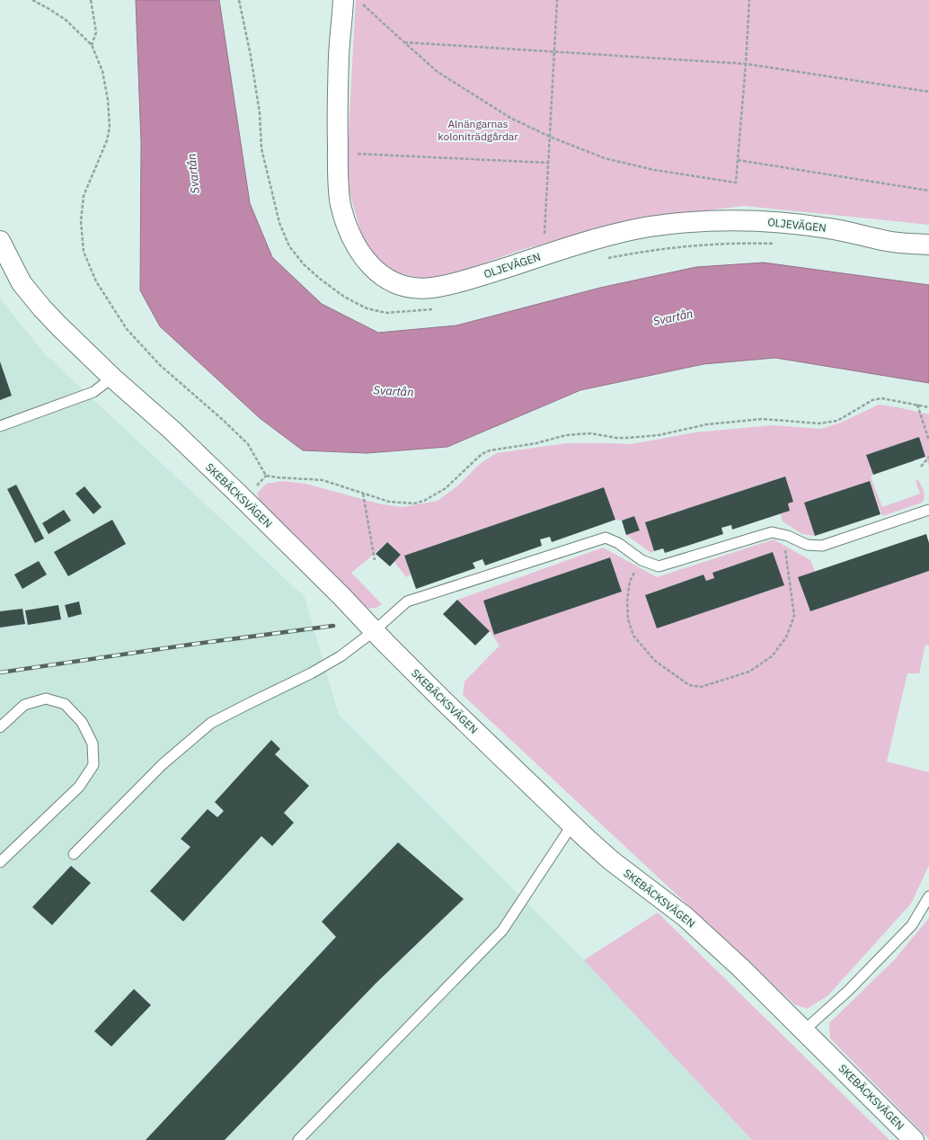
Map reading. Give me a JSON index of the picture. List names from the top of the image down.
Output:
{
  "streets": {
    "street": ["OLJEVÄGEN", "SKEBÄCKSVÄGEN"]
  },
  "water": ["Svartån"],
  "parks": ["Alnängarnas koloniträdgårdar"]
}
